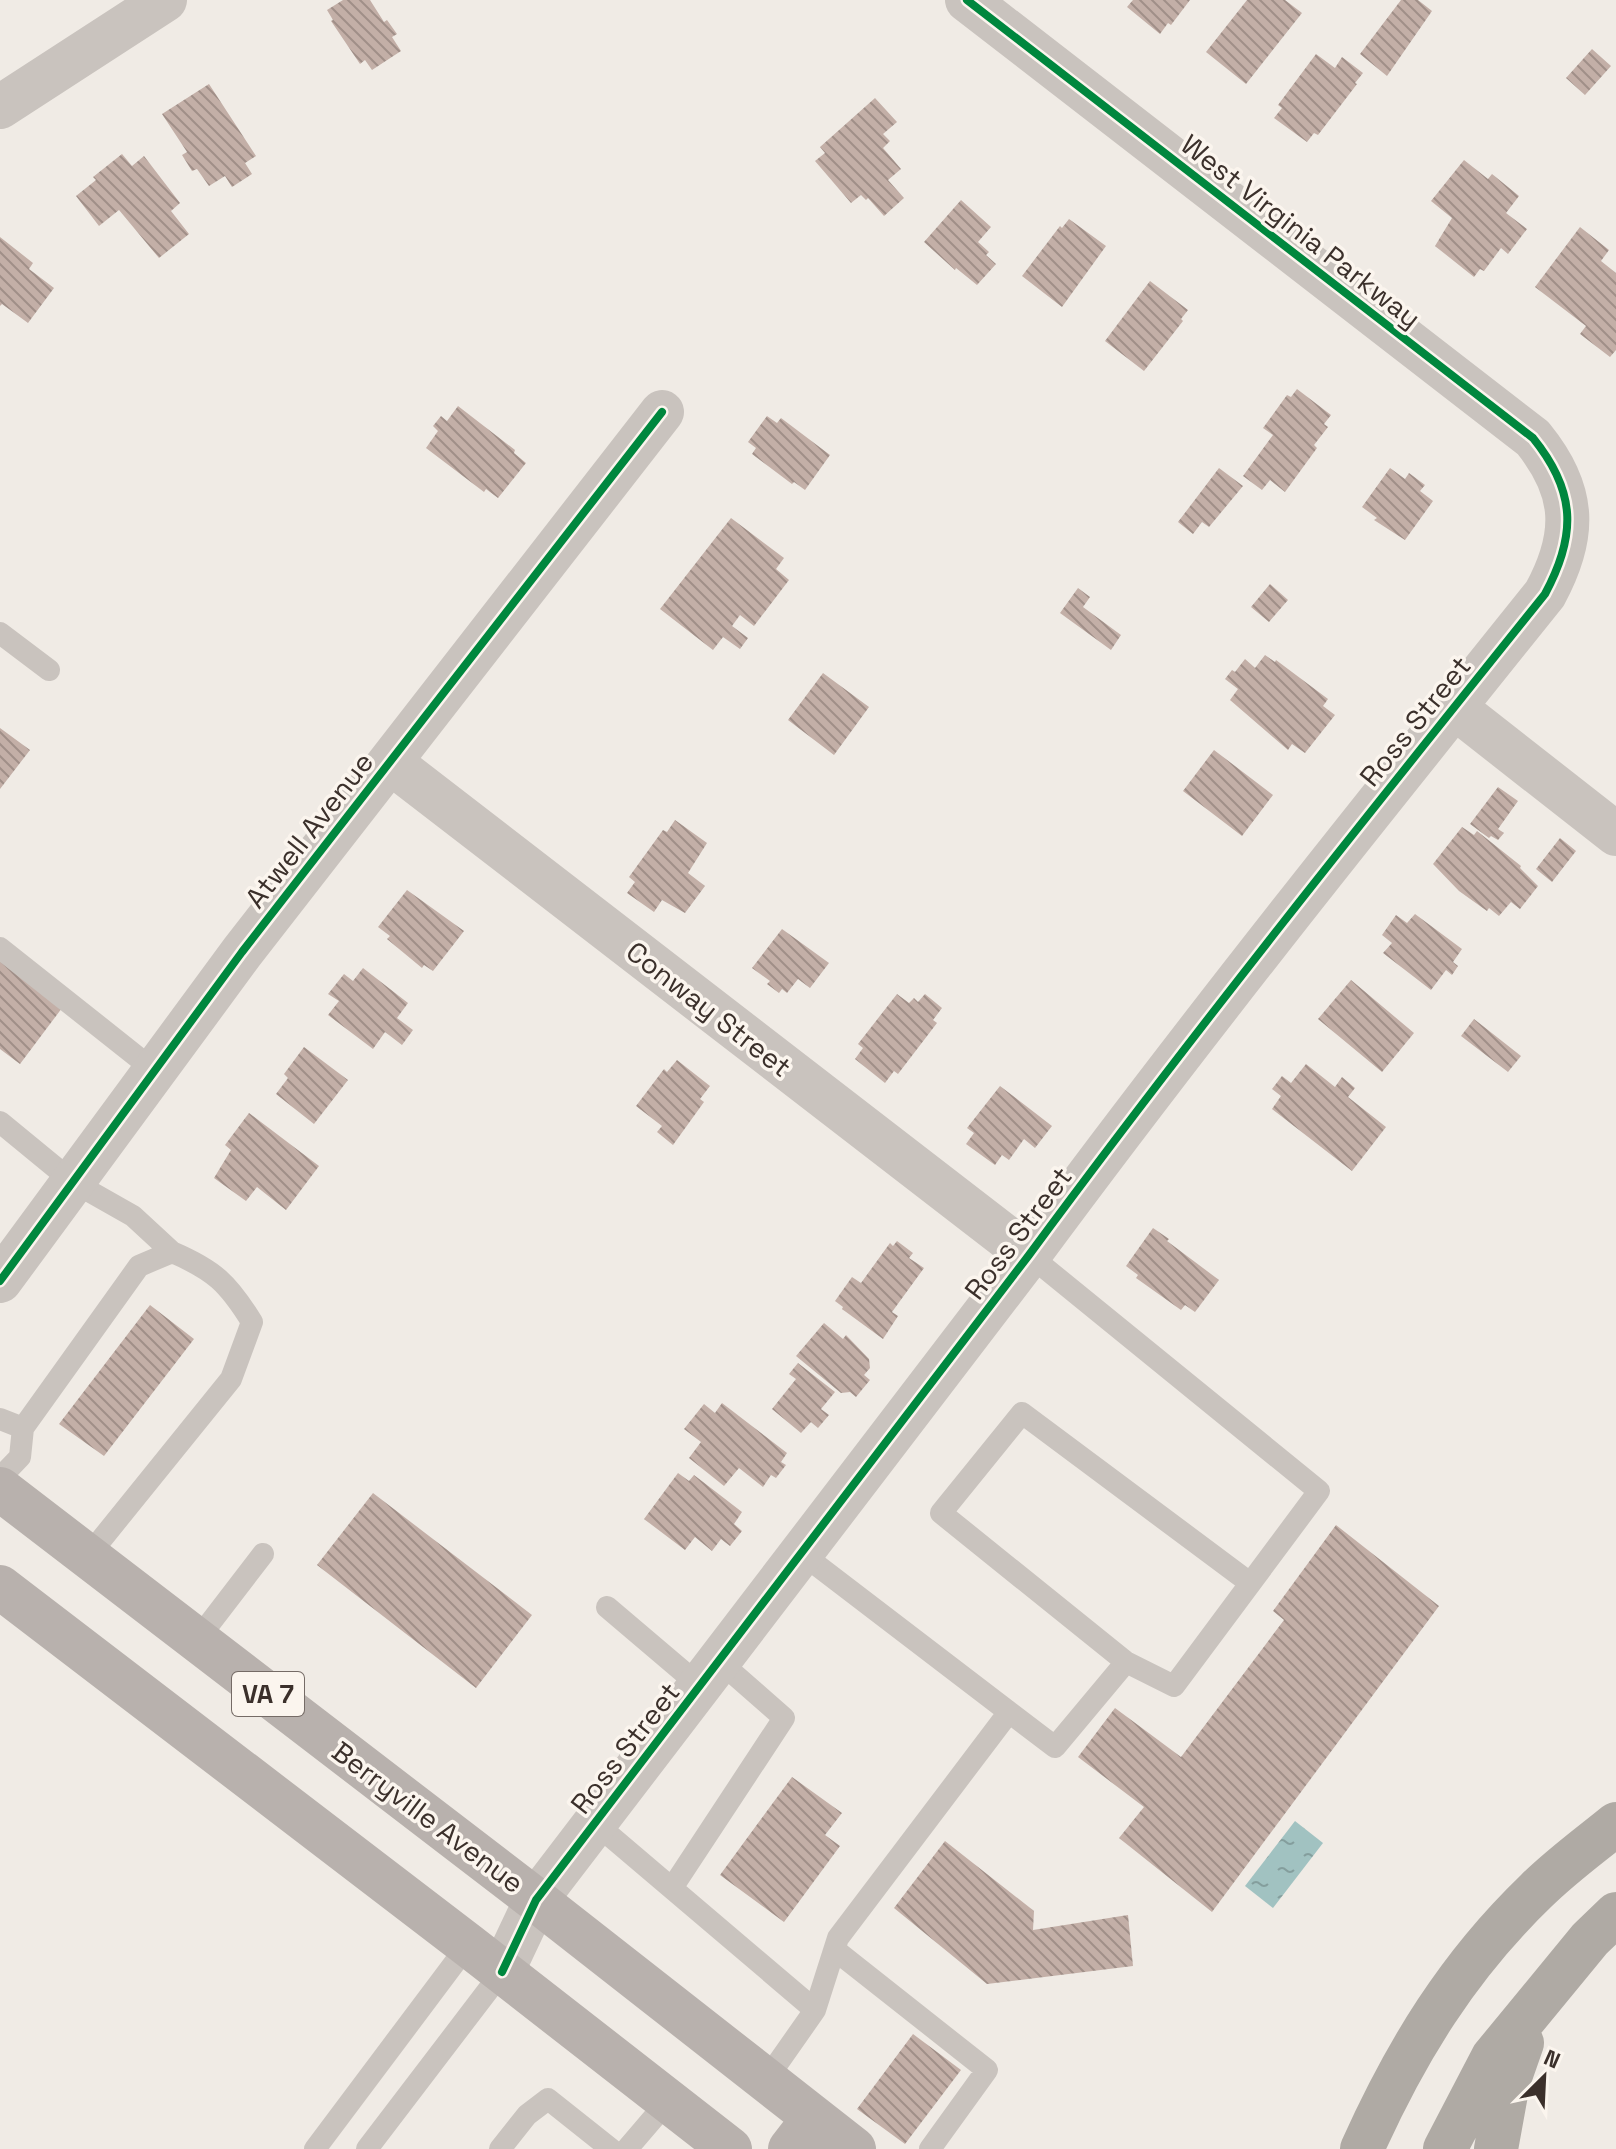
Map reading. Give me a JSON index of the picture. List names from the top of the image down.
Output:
{
  "streets": {
    "main road": ["VA 7", "Berryville Avenue"],
    "street": [
      "West Virginia Parkway",
      "Ross Street",
      "Atwell Avenue",
      "Conway Street"
    ]
  },
  "crossings": [
    ["West Virginia Parkway", "Ross Street"],
    ["Ross Street", "Conway Street"],
    ["Ross Street", "VA 7"],
    ["Ross Street", "Berryville Avenue"],
    ["Atwell Avenue", "Conway Street"]
  ],
  "north": "top right"
}
